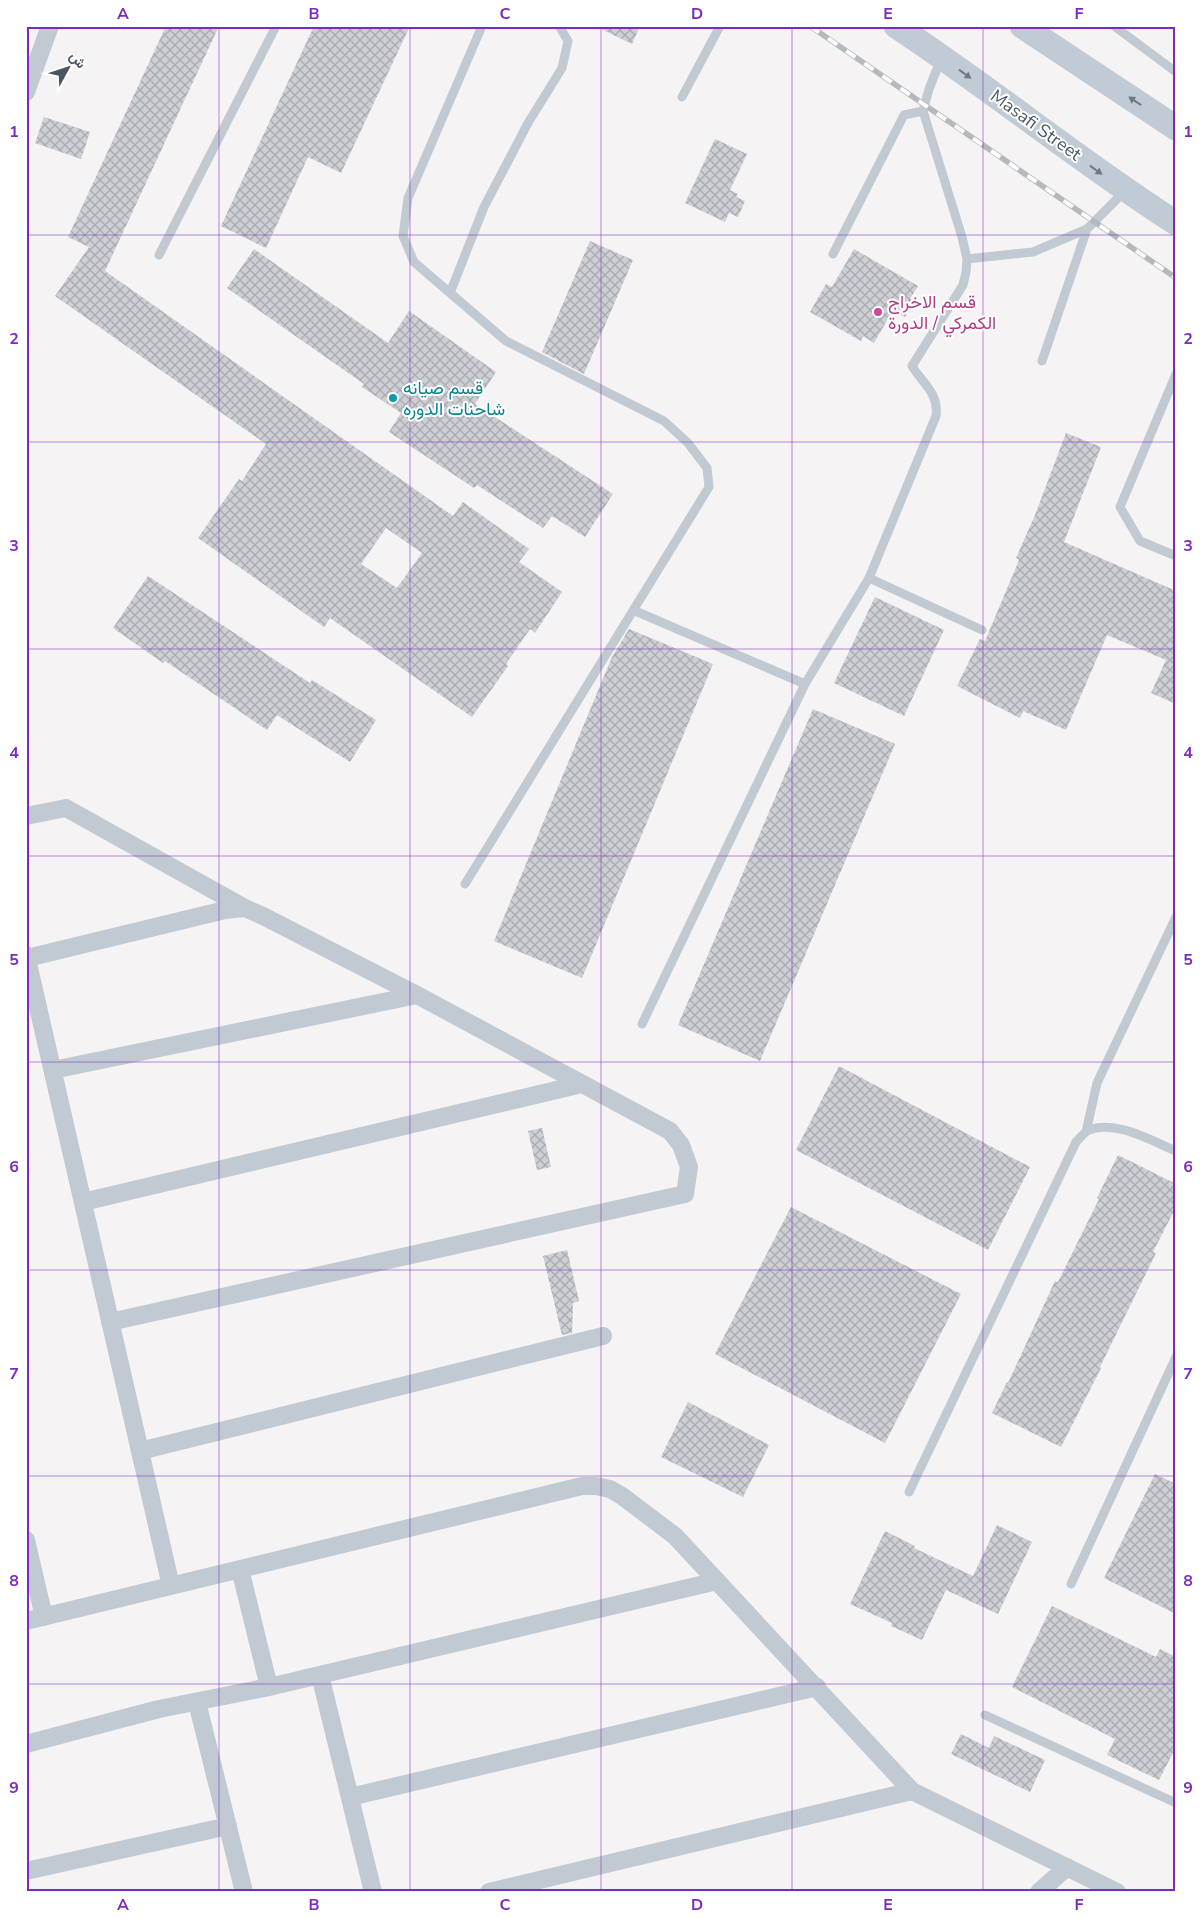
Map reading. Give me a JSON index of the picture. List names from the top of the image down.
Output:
{
  "streets": {
    "main road": ["Masafi Street"]
  },
  "places": ["قسم الاخراج الكمركي / الدورة", "قسم صيانه شاحنات الدوره"],
  "north": "top right",
  "grid": {
    "columns": [
      "A",
      "B",
      "C",
      "D",
      "E",
      "F"
    ],
    "rows": [
      "1",
      "2",
      "3",
      "4",
      "5",
      "6",
      "7",
      "8",
      "9"
    ]
  }
}
